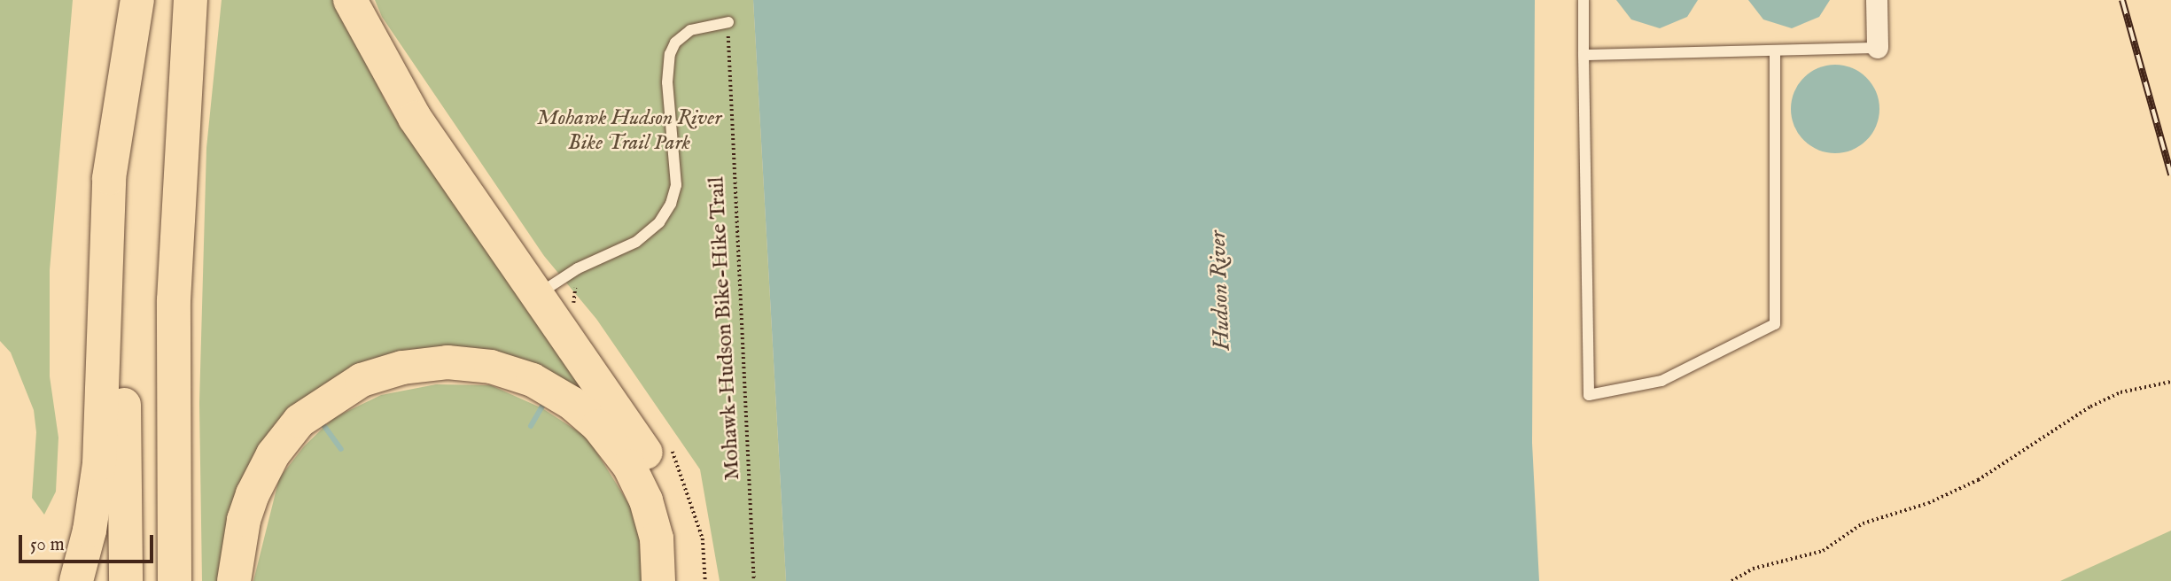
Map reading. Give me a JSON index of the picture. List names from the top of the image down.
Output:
{
  "streets": {
    "path": ["Mohawk-Hudson Bike-Hike Trail"]
  },
  "water": ["Hudson River"],
  "parks": ["Mohawk Hudson River Bike Trail Park"],
  "scale_bar": "50 m"
}
